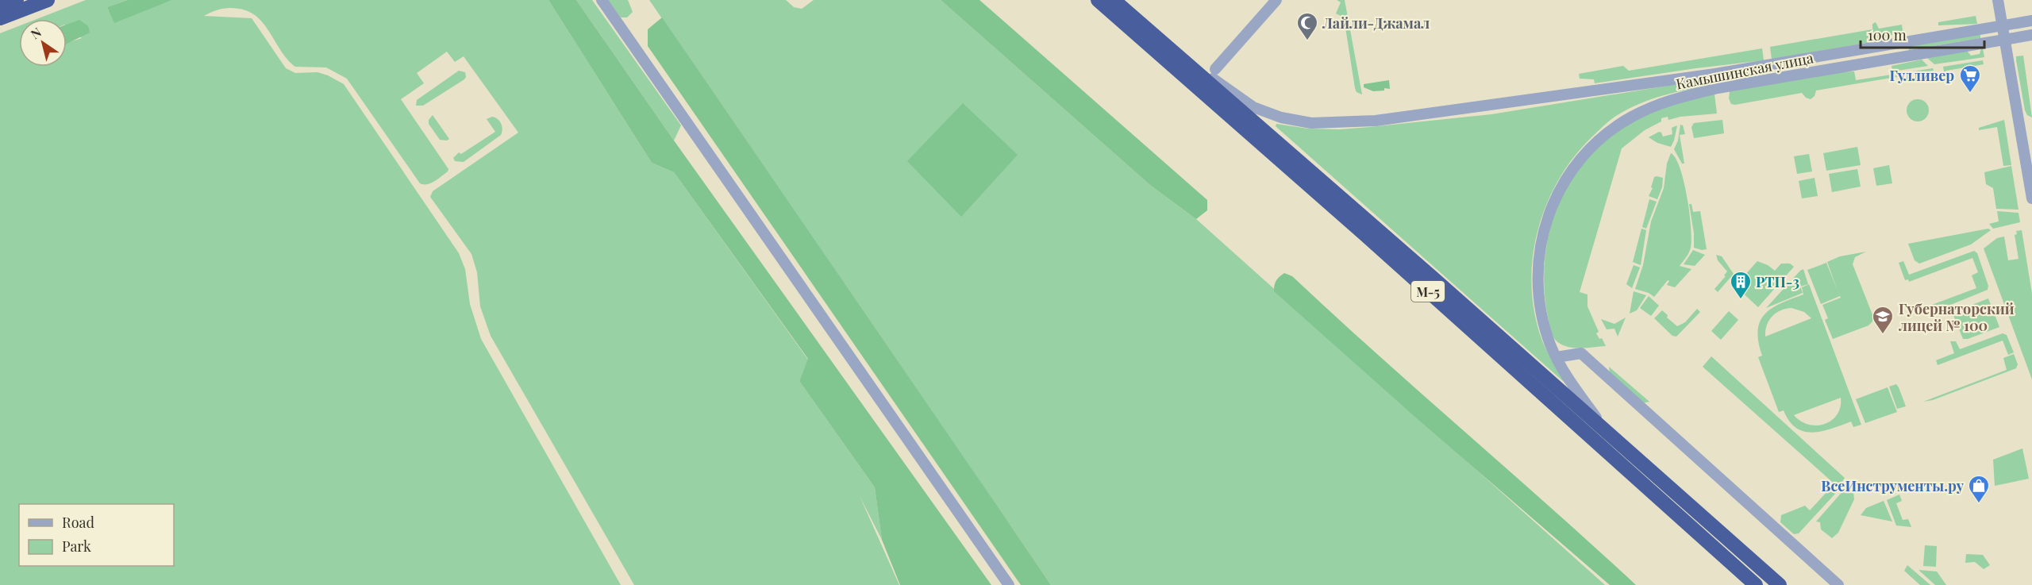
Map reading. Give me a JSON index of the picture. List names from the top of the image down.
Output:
{
  "streets": {
    "highway": ["М-5"],
    "street": ["Камышинская улица"]
  },
  "crossings": [
    ["Камышинская улица", "М-5"]
  ],
  "places": {
    "mosque": ["Лайли-Джамал"],
    "supermarket": ["Гулливер"],
    "building": ["РТП-3"],
    "school or university": ["Губернаторский лицей № 100"],
    "shop": ["ВсеИнструменты.ру"]
  },
  "legend": ["Road", "Park"],
  "scale_bar": "100 m",
  "north": "top left"
}
